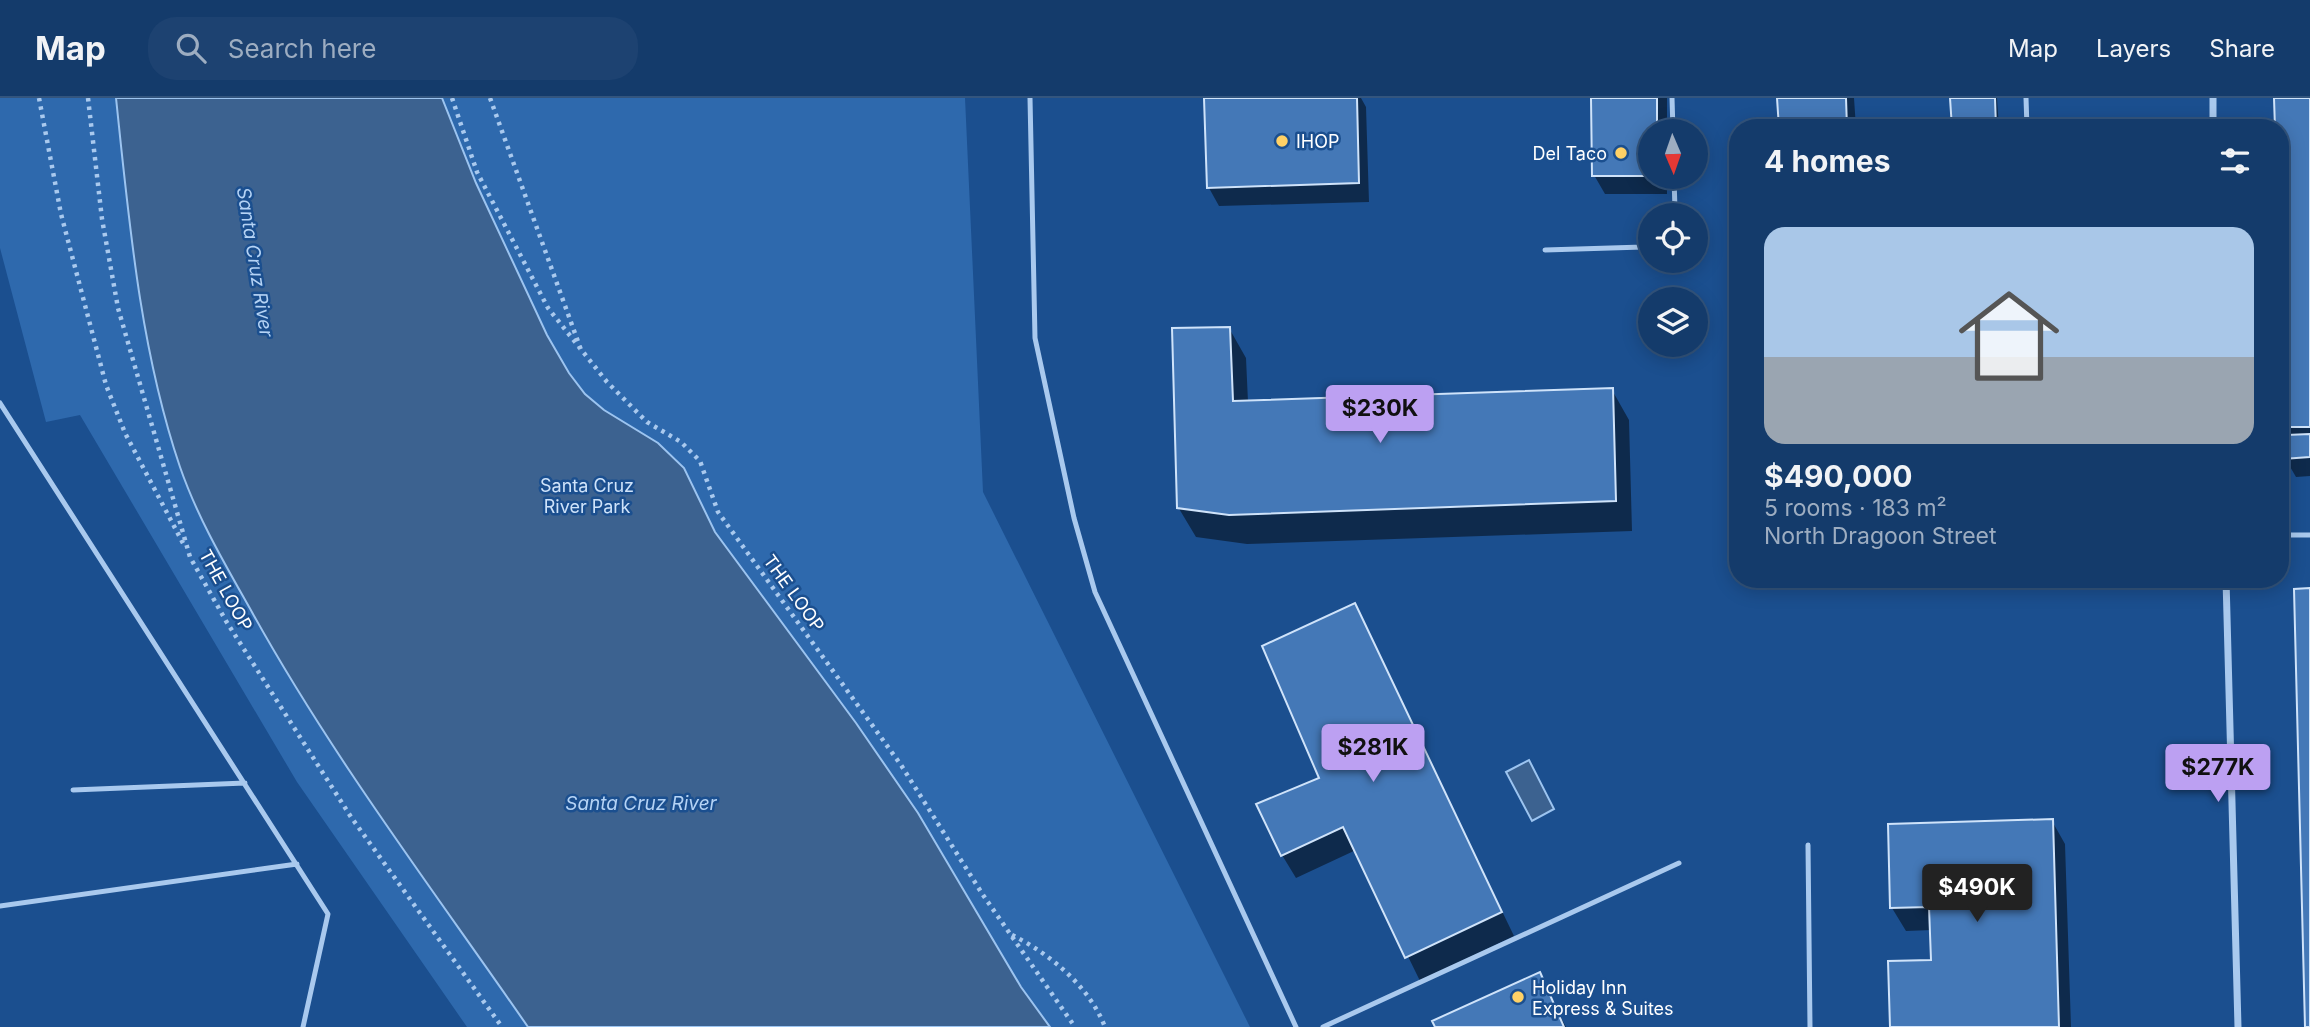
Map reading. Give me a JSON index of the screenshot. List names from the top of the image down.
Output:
{
  "streets": {
    "path": ["THE LOOP"]
  },
  "water": ["Santa Cruz River"],
  "parks": ["Santa Cruz River Park"],
  "places": ["IHOP", "Del Taco", "Holiday Inn Express & Suites"],
  "north": "bottom",
  "page": {
    "header": "Map",
    "search": "Search here",
    "nav": ["Map", "Layers", "Share"],
    "heading": "4 homes",
    "list": [
      {
        "name": "$490,000",
        "note": "5 rooms · 183 m² · North Dragoon Street"
      }
    ],
    "price": [
      "$230K",
      "$281K",
      "$277K",
      "$490K"
    ]
  }
}
